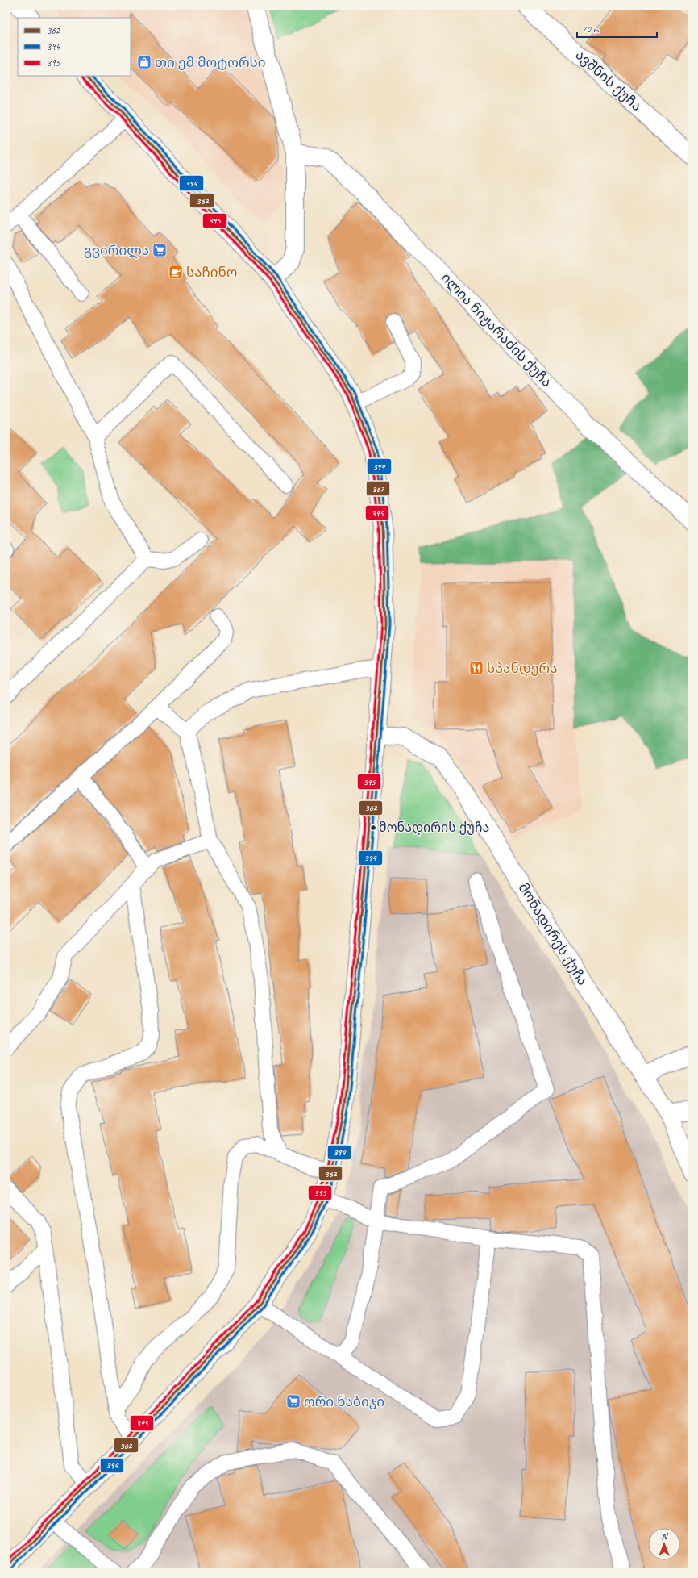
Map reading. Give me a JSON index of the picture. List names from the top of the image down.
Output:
{
  "streets": {
    "main road": ["ავშნის ქუჩა", "ილია ნიჟარაძის ქუჩა", "მონადირეს ქუჩა"]
  },
  "places": {
    "shop": ["თი ემ მოტორსი"],
    "supermarket": ["გვირილა", "ორი ნაბიჯი"],
    "cafe": ["საჩინო"],
    "restaurant": ["სპანდერა"],
    "other": ["მონადირის ქუჩა"]
  },
  "lines": ["transit line 362", "transit line 394", "transit line 395"],
  "legend": ["362", "394", "395"],
  "scale_bar": "20 m",
  "north": "top"
}
